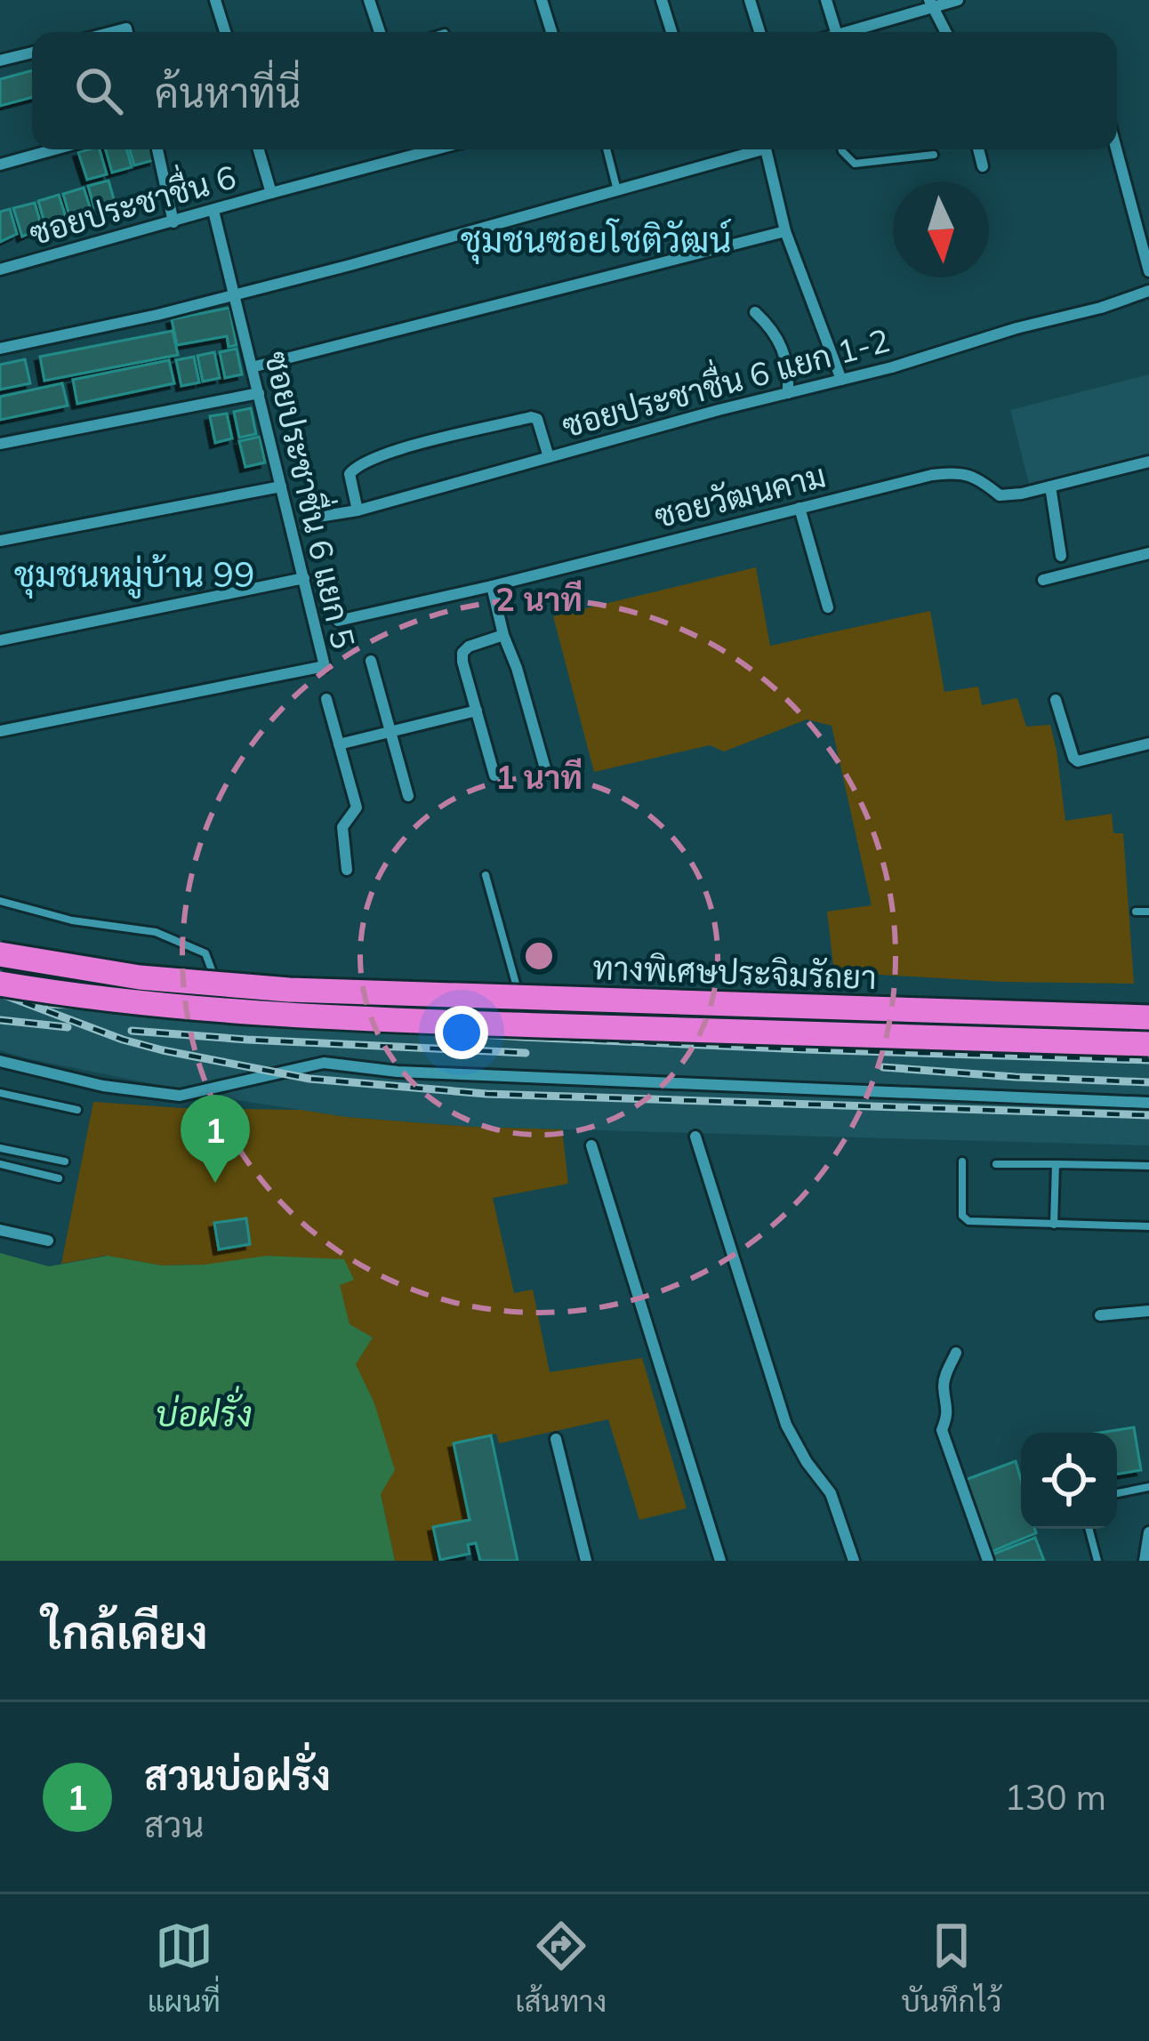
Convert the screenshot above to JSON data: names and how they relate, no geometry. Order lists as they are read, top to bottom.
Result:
{
  "streets": {
    "highway": ["ทางพิเศษประจิมรัถยา"],
    "street": [
      "ซอยประชาชื่น 6",
      "ซอยประชาชื่น 6 แยก 1-2",
      "ซอยวัฒนคาม",
      "ซอยประชาชื่น 6 แยก 5"
    ]
  },
  "crossings": [
    ["ซอยประชาชื่น 6", "ซอยประชาชื่น 6 แยก 5"]
  ],
  "districts": ["ชุมชนซอยโชติวัฒน์", "ชุมชนหมู่บ้าน 99"],
  "water": ["บ่อฝรั่ง"],
  "north": "bottom",
  "page": {
    "search": "ค้นหาที่นี่",
    "pins": "1",
    "heading": "ใกล้เคียง",
    "list": [
      {
        "mark": "1",
        "name": "สวนบ่อฝรั่ง",
        "note": "สวน",
        "value": "130 m"
      }
    ],
    "nav": ["แผนที่", "เส้นทาง", "บันทึกไว้"]
  },
  "rings": ["2 นาที", "1 นาที"]
}
